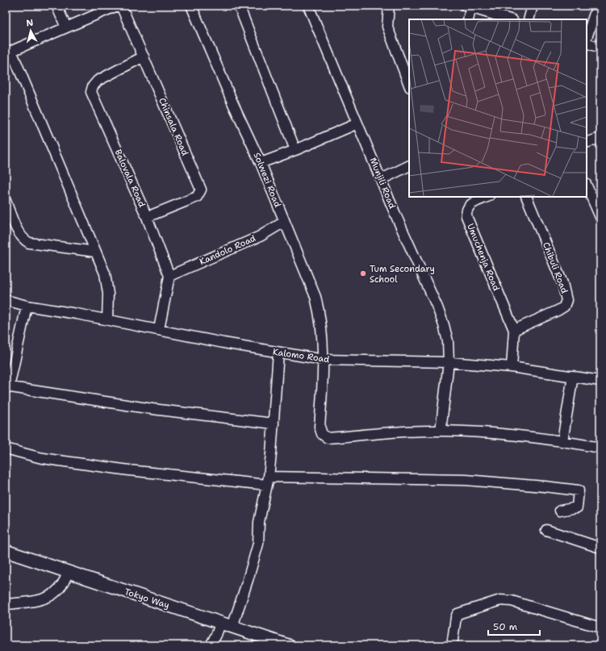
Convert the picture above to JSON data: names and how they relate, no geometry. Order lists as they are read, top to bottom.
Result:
{
  "streets": {
    "main road": ["Tokyo Way"],
    "street": [
      "Chinsala Road",
      "Balovala Road",
      "Solwezi Road",
      "Munjili Road",
      "Kandolo Road",
      "Umuchenja Road",
      "Chibuli Road",
      "Kalomo Road"
    ]
  },
  "crossings": [
    ["Chinsala Road", "Balovala Road"],
    ["Balovala Road", "Kandolo Road"],
    ["Solwezi Road", "Munjili Road"],
    ["Solwezi Road", "Kandolo Road"],
    ["Solwezi Road", "Kalomo Road"],
    ["Munjili Road", "Kalomo Road"],
    ["Umuchenja Road", "Chibuli Road"]
  ],
  "places": ["Tum Secondary School"],
  "scale_bar": "50 m",
  "north": "top"
}
